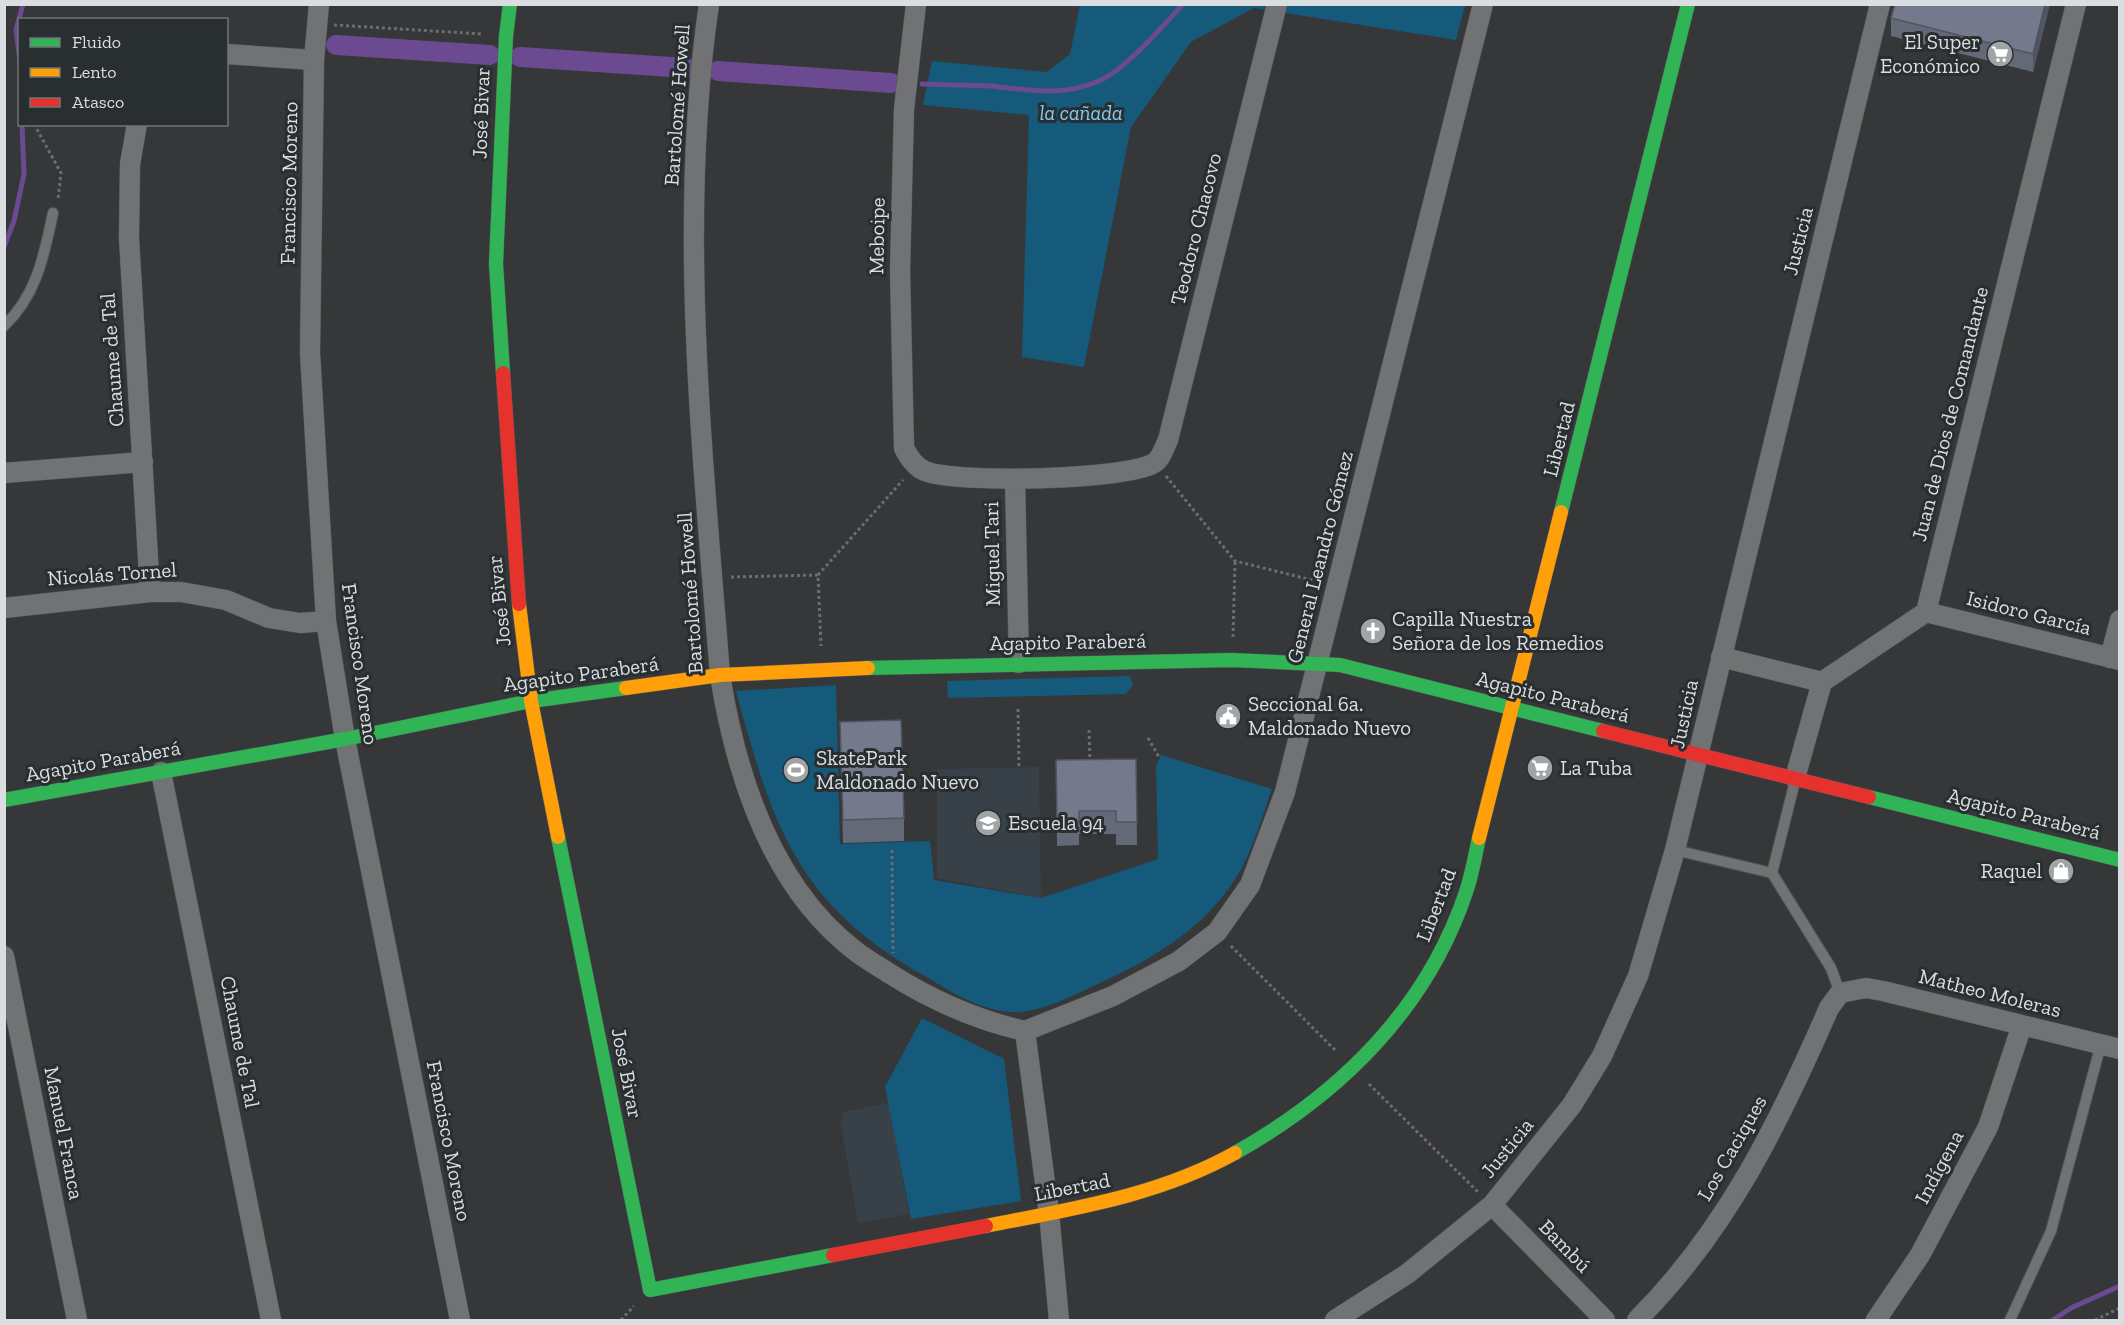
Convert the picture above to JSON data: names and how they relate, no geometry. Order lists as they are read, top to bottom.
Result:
{
  "streets": {
    "street": [
      "Bartolomé Howell",
      "José Bivar",
      "Francisco Moreno",
      "Teodoro Chacovo",
      "Meboipe",
      "Justicia",
      "Chaume de Tal",
      "Juan de Dios de Comandante",
      "Libertad",
      "Miguel Tari",
      "General Leandro Gómez",
      "Nicolás Tornel",
      "Isidoro García",
      "Agapito Paraberá",
      "Matheo Moleras",
      "Manuel Franca",
      "Los Caciques",
      "Indígena",
      "Bambú"
    ]
  },
  "crossings": [
    ["Bartolomé Howell", "General Leandro Gómez"],
    ["Bartolomé Howell", "Agapito Paraberá"],
    ["José Bivar", "Libertad"],
    ["José Bivar", "Agapito Paraberá"],
    ["Francisco Moreno", "Nicolás Tornel"],
    ["Francisco Moreno", "Agapito Paraberá"],
    ["Justicia", "Agapito Paraberá"],
    ["Justicia", "Bambú"],
    ["Chaume de Tal", "Nicolás Tornel"],
    ["Chaume de Tal", "Agapito Paraberá"],
    ["Juan de Dios de Comandante", "Isidoro García"],
    ["Libertad", "Agapito Paraberá"],
    ["Miguel Tari", "Agapito Paraberá"],
    ["General Leandro Gómez", "Agapito Paraberá"],
    ["Matheo Moleras", "Los Caciques"],
    ["Matheo Moleras", "Indígena"]
  ],
  "parks": ["la cañada"],
  "places": {
    "supermarket": ["El Super Económico", "La Tuba"],
    "church": ["Capilla Nuestra Señora de los Remedios"],
    "public building": ["Seccional 6a. Maldonado Nuevo"],
    "sports": ["SkatePark Maldonado Nuevo"],
    "school or university": ["Escuela 94"],
    "shop": ["Raquel"]
  },
  "legend": ["Fluido", "Lento", "Atasco"]
}
